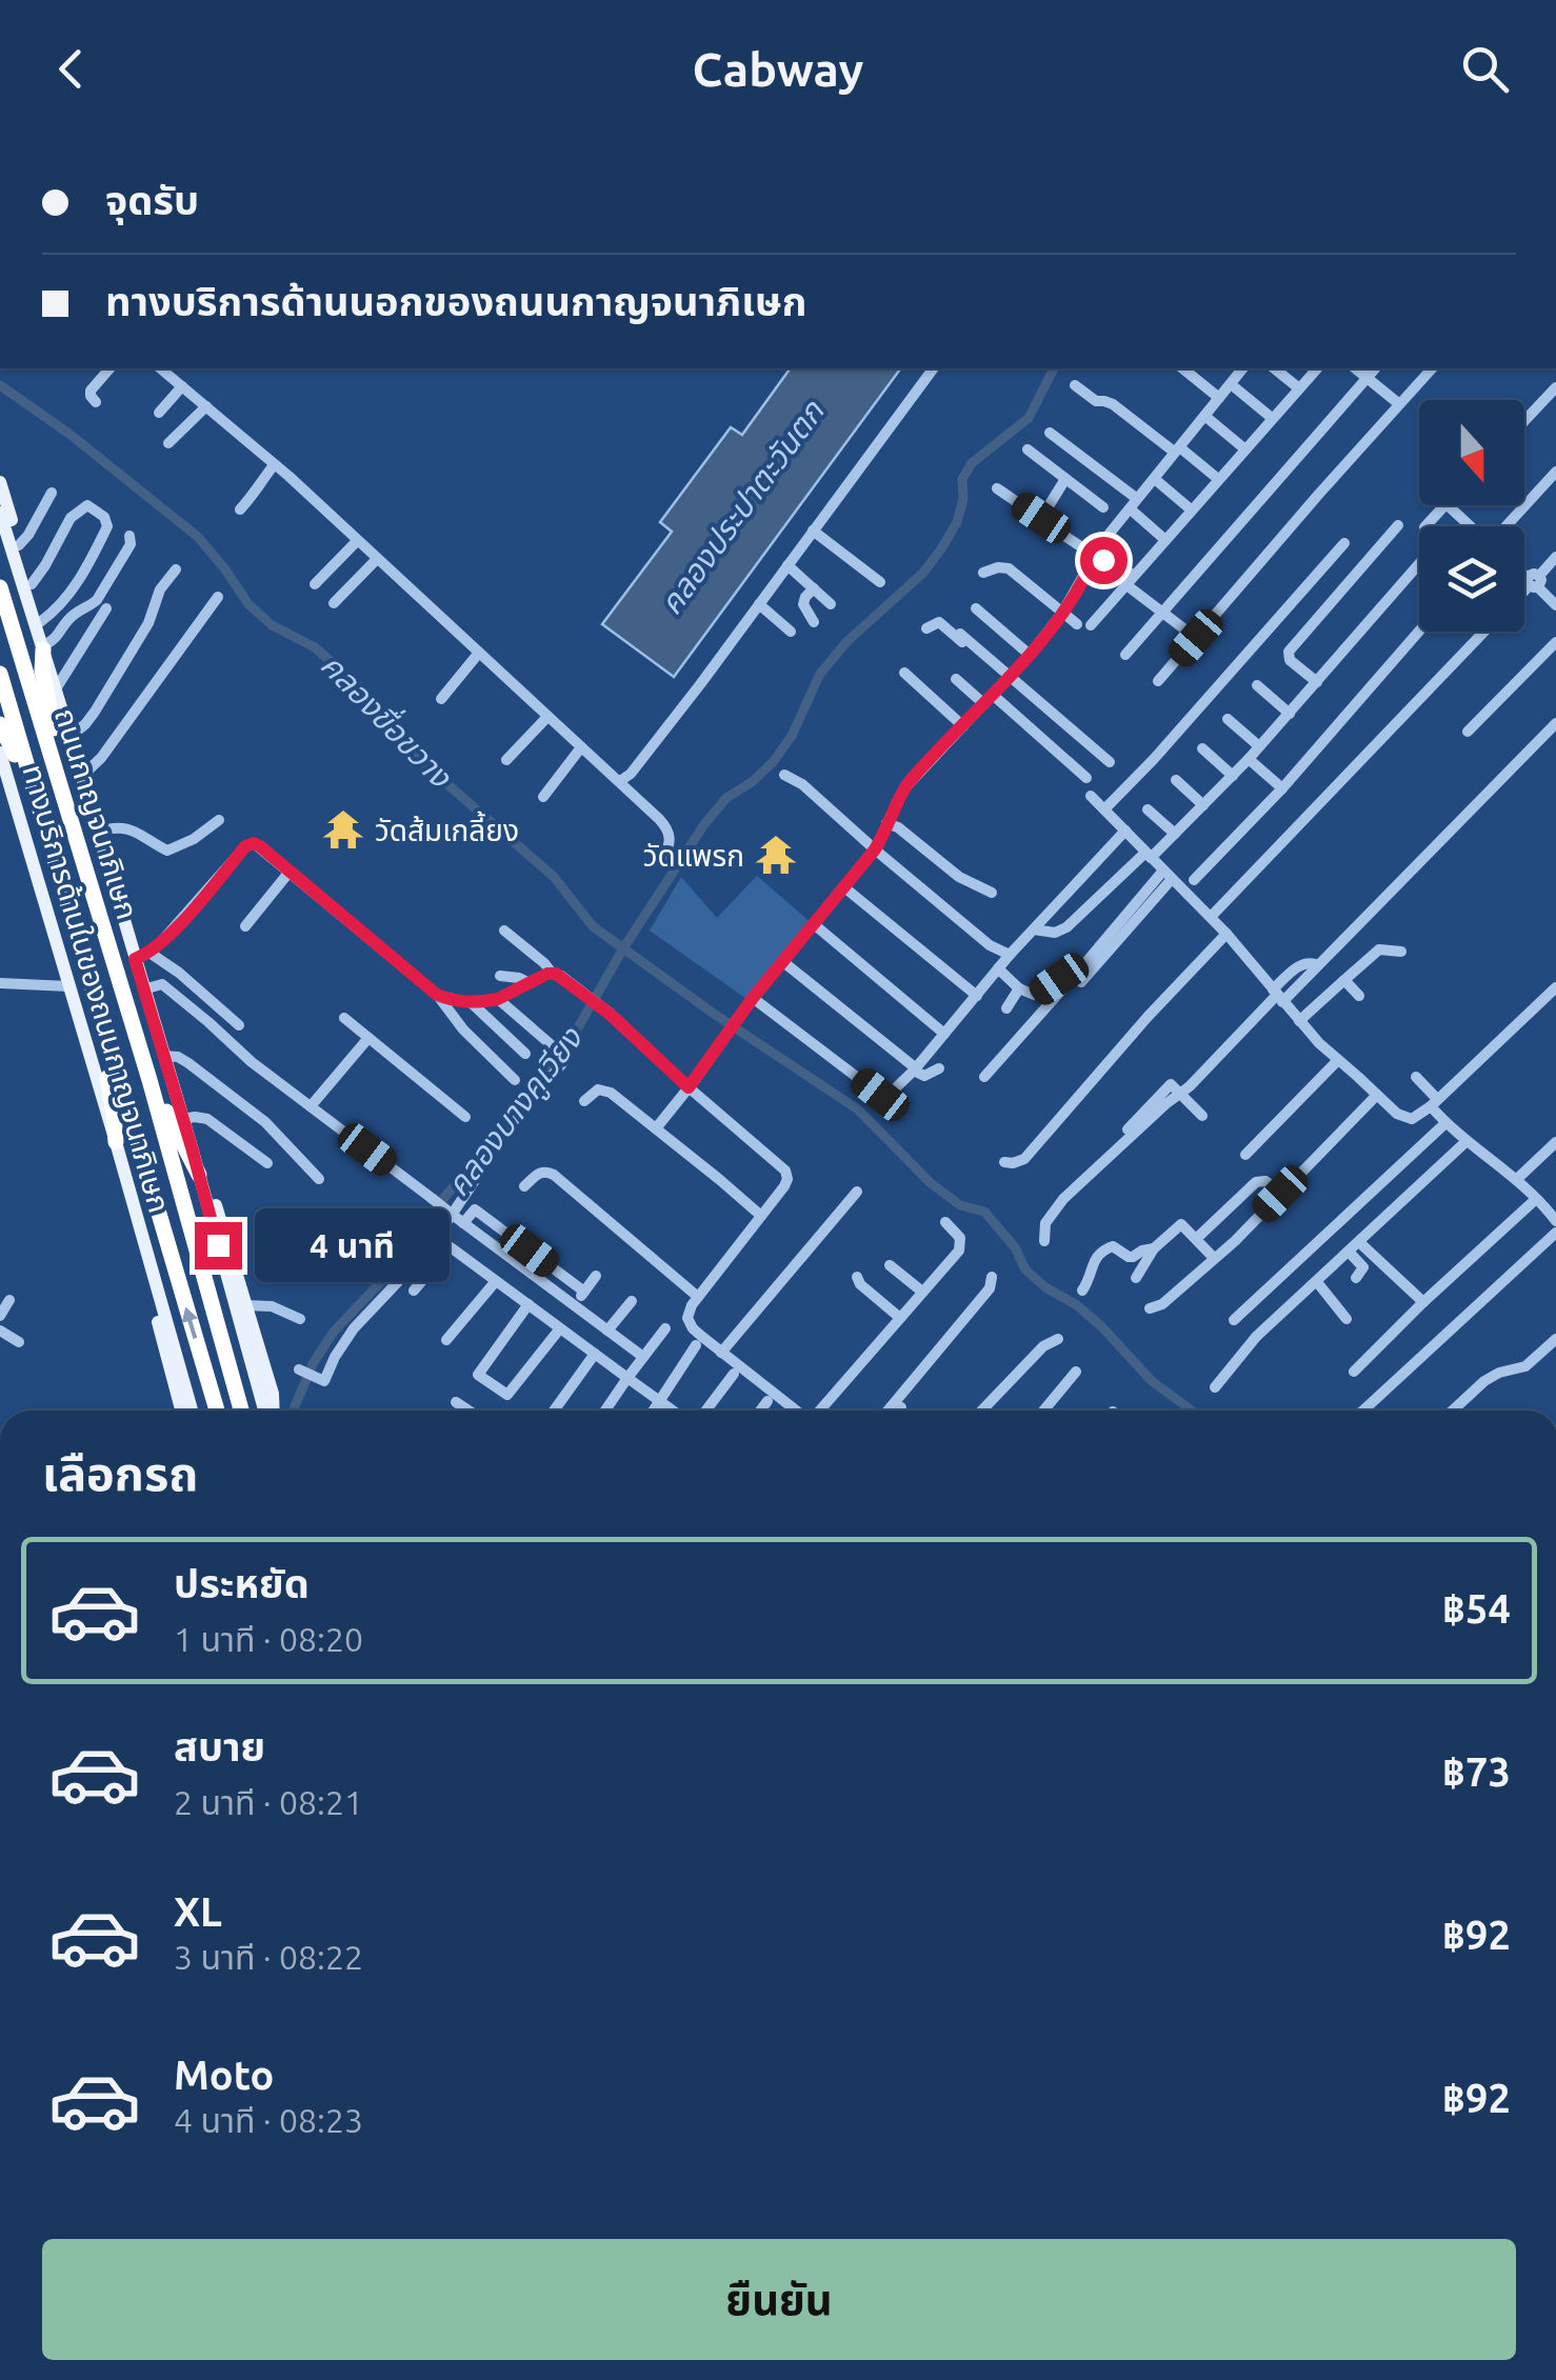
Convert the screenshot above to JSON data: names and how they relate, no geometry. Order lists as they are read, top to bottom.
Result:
{
  "streets": {
    "highway": ["ถนนกาญจนาภิเษก"],
    "main road": ["ทางบริการด้านในของถนนกาญจนาภิเษก"]
  },
  "water": ["คลองประปาตะวันตก", "คลองขื่อขวาง", "คลองบางคูเวียง"],
  "places": {
    "temple": ["วัดส้มเกลี้ยง", "วัดแพรก"]
  },
  "north": "bottom",
  "page": {
    "header": "Cabway",
    "banner": ["จุดรับ", "ทางบริการด้านนอกของถนนกาญจนาภิเษก"],
    "bubble": "4 นาที",
    "heading": "เลือกรถ",
    "list": [
      {
        "name": "ประหยัด",
        "note": "1 นาที · 08:20",
        "value": "฿54"
      },
      {
        "name": "สบาย",
        "note": "2 นาที · 08:21",
        "value": "฿73"
      },
      {
        "name": "XL",
        "note": "3 นาที · 08:22",
        "value": "฿92"
      },
      {
        "name": "Moto",
        "note": "4 นาที · 08:23",
        "value": "฿92"
      }
    ],
    "buttons": "ยืนยัน"
  }
}
